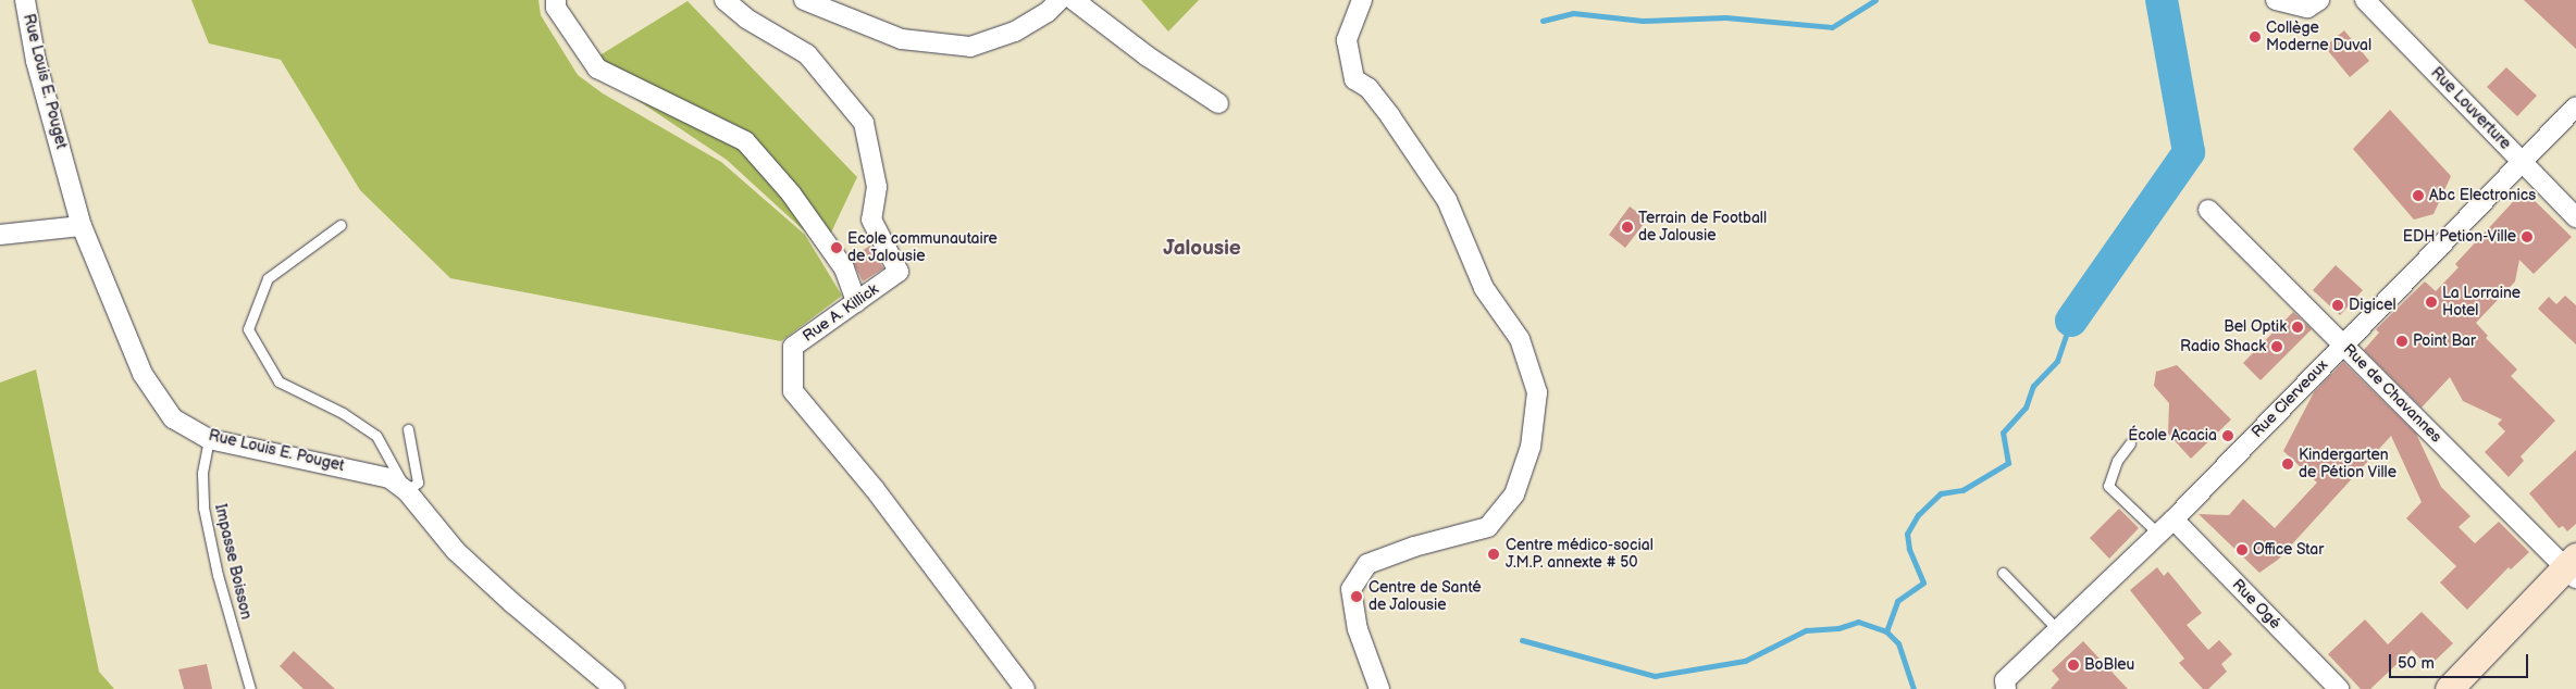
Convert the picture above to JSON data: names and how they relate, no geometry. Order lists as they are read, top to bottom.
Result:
{
  "streets": {
    "street": [
      "Rue Louis E. Pouget",
      "Rue Louverture",
      "Rue A. Killick",
      "Rue de Chavannes",
      "Rue Clerveaux",
      "Rue Ogé"
    ],
    "lane": ["Impasse Boisson"]
  },
  "crossings": [
    ["Rue Louis E. Pouget", "Impasse Boisson"],
    ["Rue Louverture", "Rue Clerveaux"],
    ["Rue de Chavannes", "Rue Clerveaux"],
    ["Rue Clerveaux", "Rue Ogé"]
  ],
  "districts": ["Jalousie"],
  "places": [
    "Collège Moderne Duval",
    "Abc Electronics",
    "Terrain de Football de Jalousie",
    "EDH Petion-Ville",
    "Ecole communautaire de Jalousie",
    "La Lorraine Hotel",
    "Digicel",
    "Bel Optik",
    "Point Bar",
    "Radio Shack",
    "École Acacia",
    "Kindergarten de Pétion Ville",
    "Office Star",
    "Centre médico-social J.M.P. annexte # 50",
    "Centre de Santé de Jalousie",
    "BoBleu"
  ],
  "scale_bar": "50 m"
}
